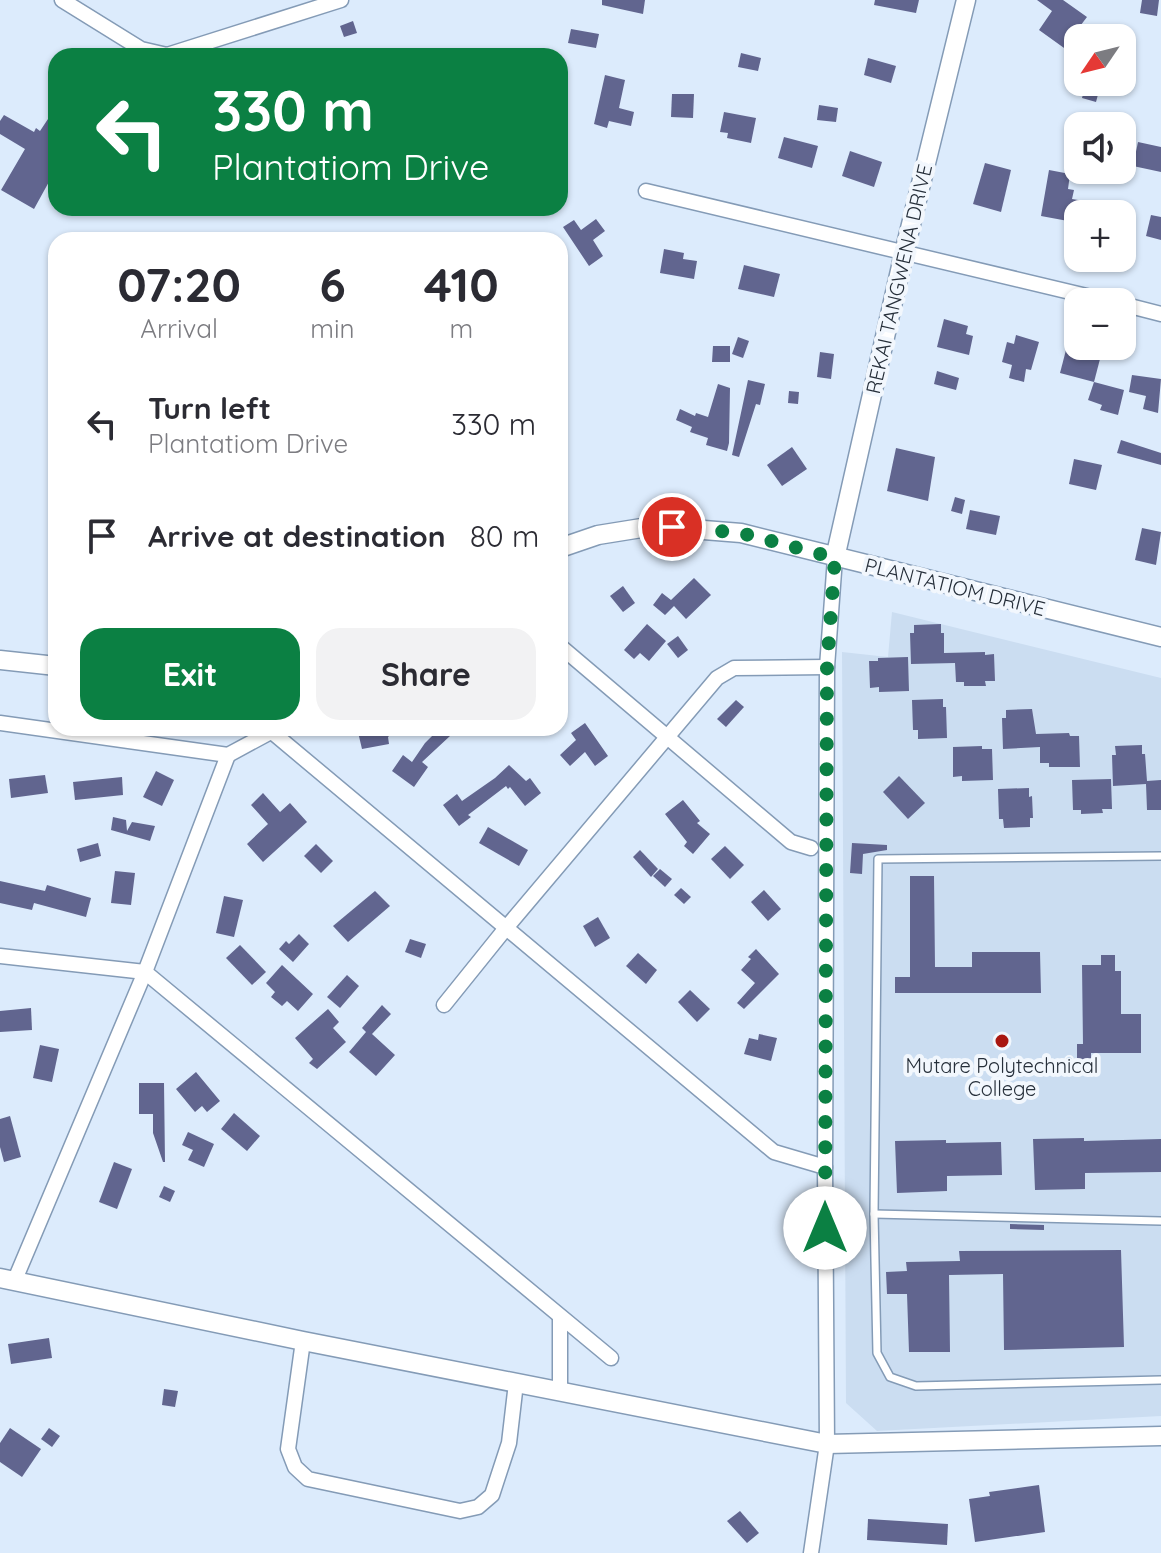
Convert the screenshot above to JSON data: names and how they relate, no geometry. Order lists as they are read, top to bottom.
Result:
{
  "streets": {
    "street": ["REKAI TANGWENA DRIVE", "PLANTATIOM DRIVE"]
  },
  "crossings": [
    ["REKAI TANGWENA DRIVE", "PLANTATIOM DRIVE"]
  ],
  "places": ["Mutare Polytechnical College"],
  "north": "bottom left",
  "page": {
    "map_buttons": ["+", "−"],
    "turn": ["330 m", "Plantatiom Drive"],
    "eta": [
      "07:20",
      "Arrival",
      "6",
      "min",
      "410",
      "m"
    ],
    "list": [
      {
        "name": "Turn left",
        "note": "Plantatiom Drive",
        "value": "330 m"
      },
      {
        "name": "Arrive at destination",
        "value": "80 m"
      }
    ],
    "buttons": ["Exit", "Share"]
  }
}
